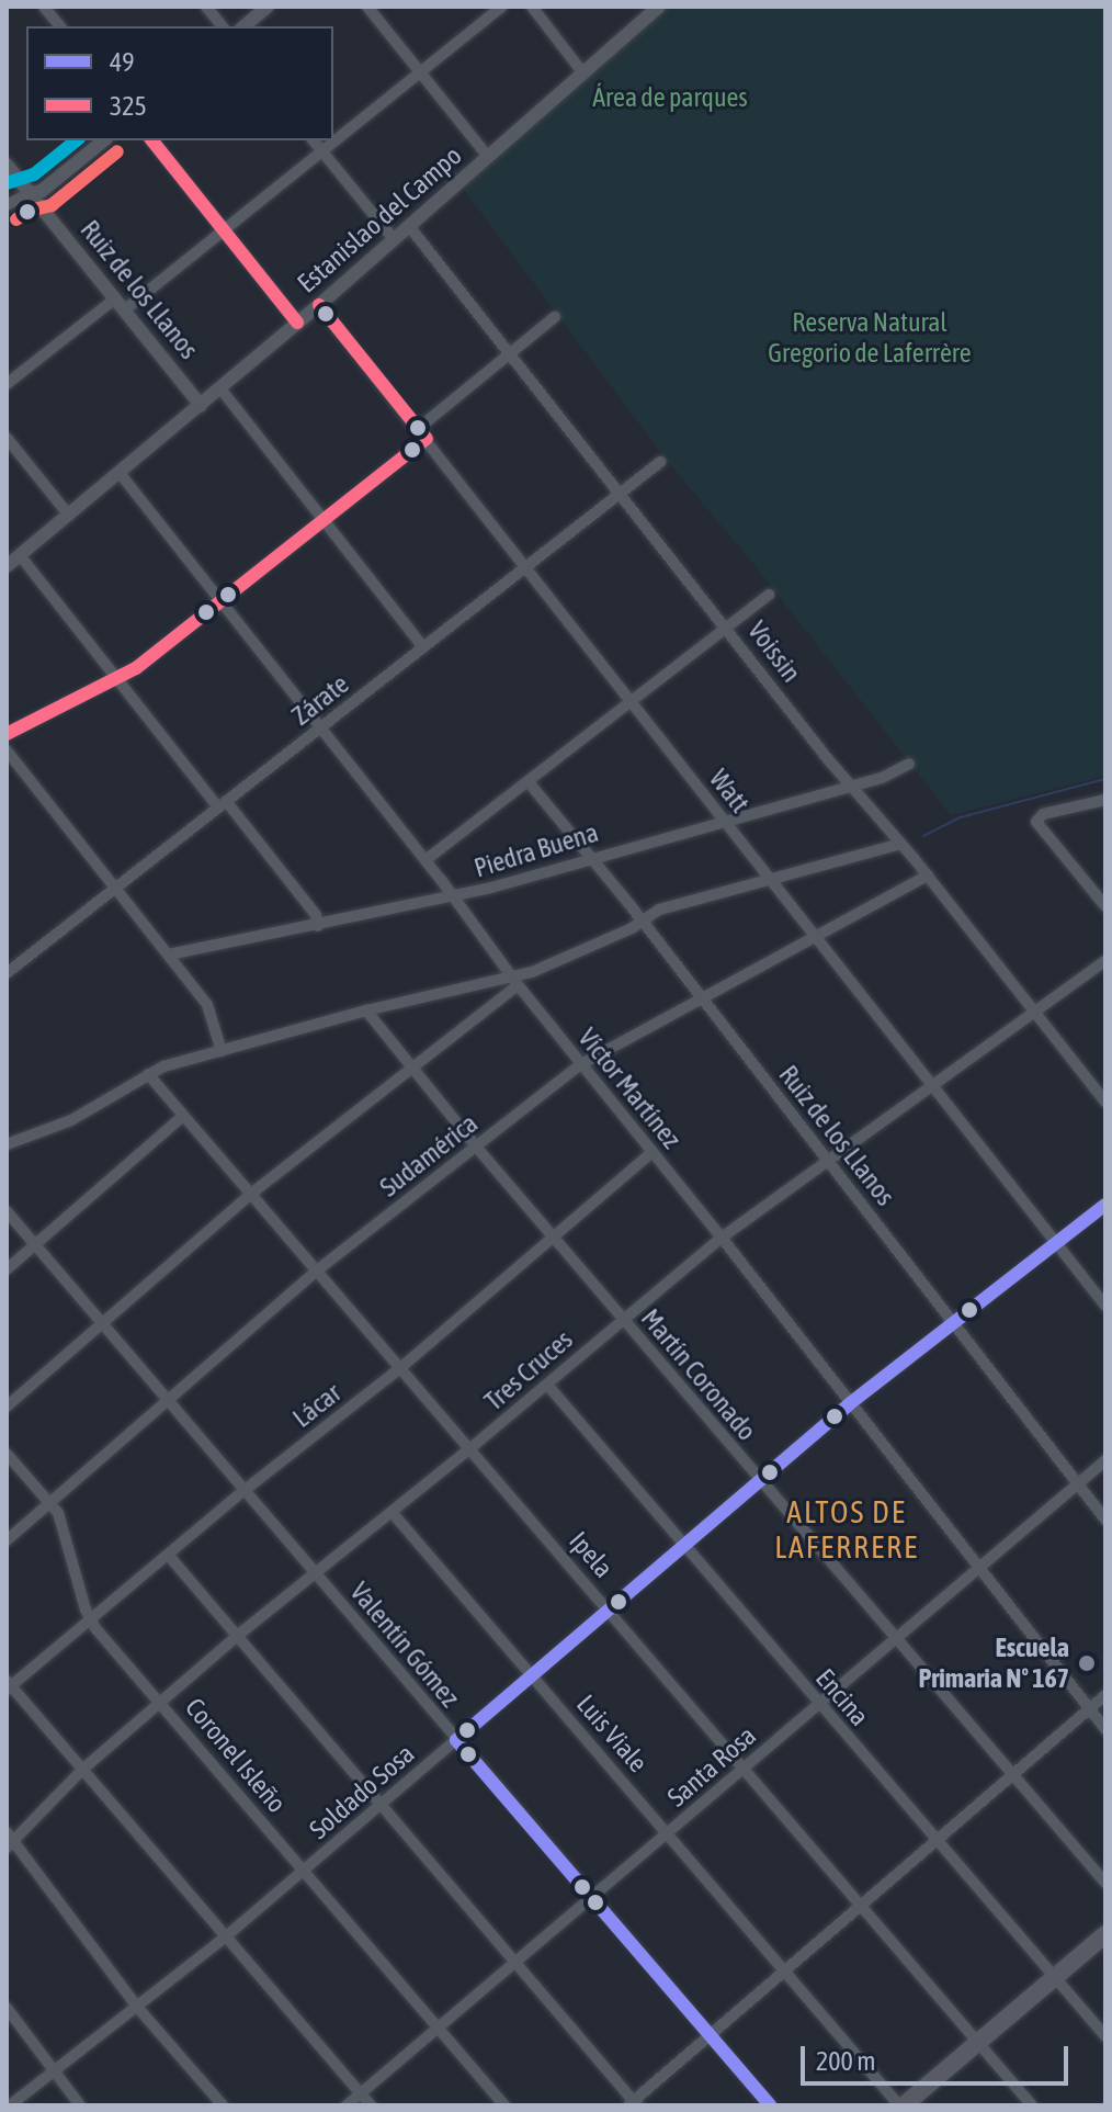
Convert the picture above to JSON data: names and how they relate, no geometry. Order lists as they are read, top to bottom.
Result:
{
  "streets": {
    "street": [
      "Estanislao del Campo",
      "Ruiz de los Llanos",
      "Voissin",
      "Zárate",
      "Watt",
      "Piedra Buena",
      "Víctor Martínez",
      "Sudamérica",
      "Tres Cruces",
      "Martín Coronado",
      "Lácar",
      "Ipela",
      "Valentín Gómez",
      "Encina",
      "Luis Viale",
      "Coronel Isleño",
      "Santa Rosa",
      "Soldado Sosa"
    ]
  },
  "crossings": [
    ["Estanislao del Campo", "Ruiz de los Llanos"],
    ["Estanislao del Campo", "Voissin"],
    ["Estanislao del Campo", "Watt"],
    ["Estanislao del Campo", "Víctor Martínez"],
    ["Ruiz de los Llanos", "Piedra Buena"],
    ["Ruiz de los Llanos", "Sudamérica"],
    ["Ruiz de los Llanos", "Tres Cruces"],
    ["Ruiz de los Llanos", "Santa Rosa"],
    ["Ruiz de los Llanos", "Soldado Sosa"],
    ["Voissin", "Zárate"],
    ["Voissin", "Piedra Buena"],
    ["Voissin", "Sudamérica"],
    ["Voissin", "Tres Cruces"],
    ["Zárate", "Watt"],
    ["Zárate", "Víctor Martínez"],
    ["Watt", "Piedra Buena"],
    ["Watt", "Sudamérica"],
    ["Watt", "Tres Cruces"],
    ["Watt", "Soldado Sosa"],
    ["Piedra Buena", "Víctor Martínez"],
    ["Víctor Martínez", "Sudamérica"],
    ["Víctor Martínez", "Tres Cruces"],
    ["Víctor Martínez", "Lácar"],
    ["Víctor Martínez", "Santa Rosa"],
    ["Víctor Martínez", "Soldado Sosa"],
    ["Sudamérica", "Martín Coronado"],
    ["Sudamérica", "Ipela"],
    ["Sudamérica", "Valentín Gómez"],
    ["Sudamérica", "Coronel Isleño"],
    ["Tres Cruces", "Martín Coronado"],
    ["Tres Cruces", "Ipela"],
    ["Tres Cruces", "Valentín Gómez"],
    ["Tres Cruces", "Encina"],
    ["Tres Cruces", "Luis Viale"],
    ["Tres Cruces", "Coronel Isleño"],
    ["Martín Coronado", "Lácar"],
    ["Martín Coronado", "Santa Rosa"],
    ["Martín Coronado", "Soldado Sosa"],
    ["Lácar", "Ipela"],
    ["Lácar", "Valentín Gómez"],
    ["Lácar", "Coronel Isleño"],
    ["Ipela", "Santa Rosa"],
    ["Ipela", "Soldado Sosa"],
    ["Valentín Gómez", "Santa Rosa"],
    ["Valentín Gómez", "Soldado Sosa"],
    ["Encina", "Santa Rosa"],
    ["Encina", "Soldado Sosa"],
    ["Luis Viale", "Santa Rosa"],
    ["Luis Viale", "Soldado Sosa"],
    ["Coronel Isleño", "Santa Rosa"],
    ["Coronel Isleño", "Soldado Sosa"]
  ],
  "districts": ["ALTOS DE LAFERRERE"],
  "parks": ["Área de parques", "Reserva Natural Gregorio de Laferrère"],
  "places": ["Escuela Primaria Nº 167"],
  "lines": ["transit line 325", "transit line 49"],
  "legend": ["49", "325"],
  "scale_bar": "200 m"
}
